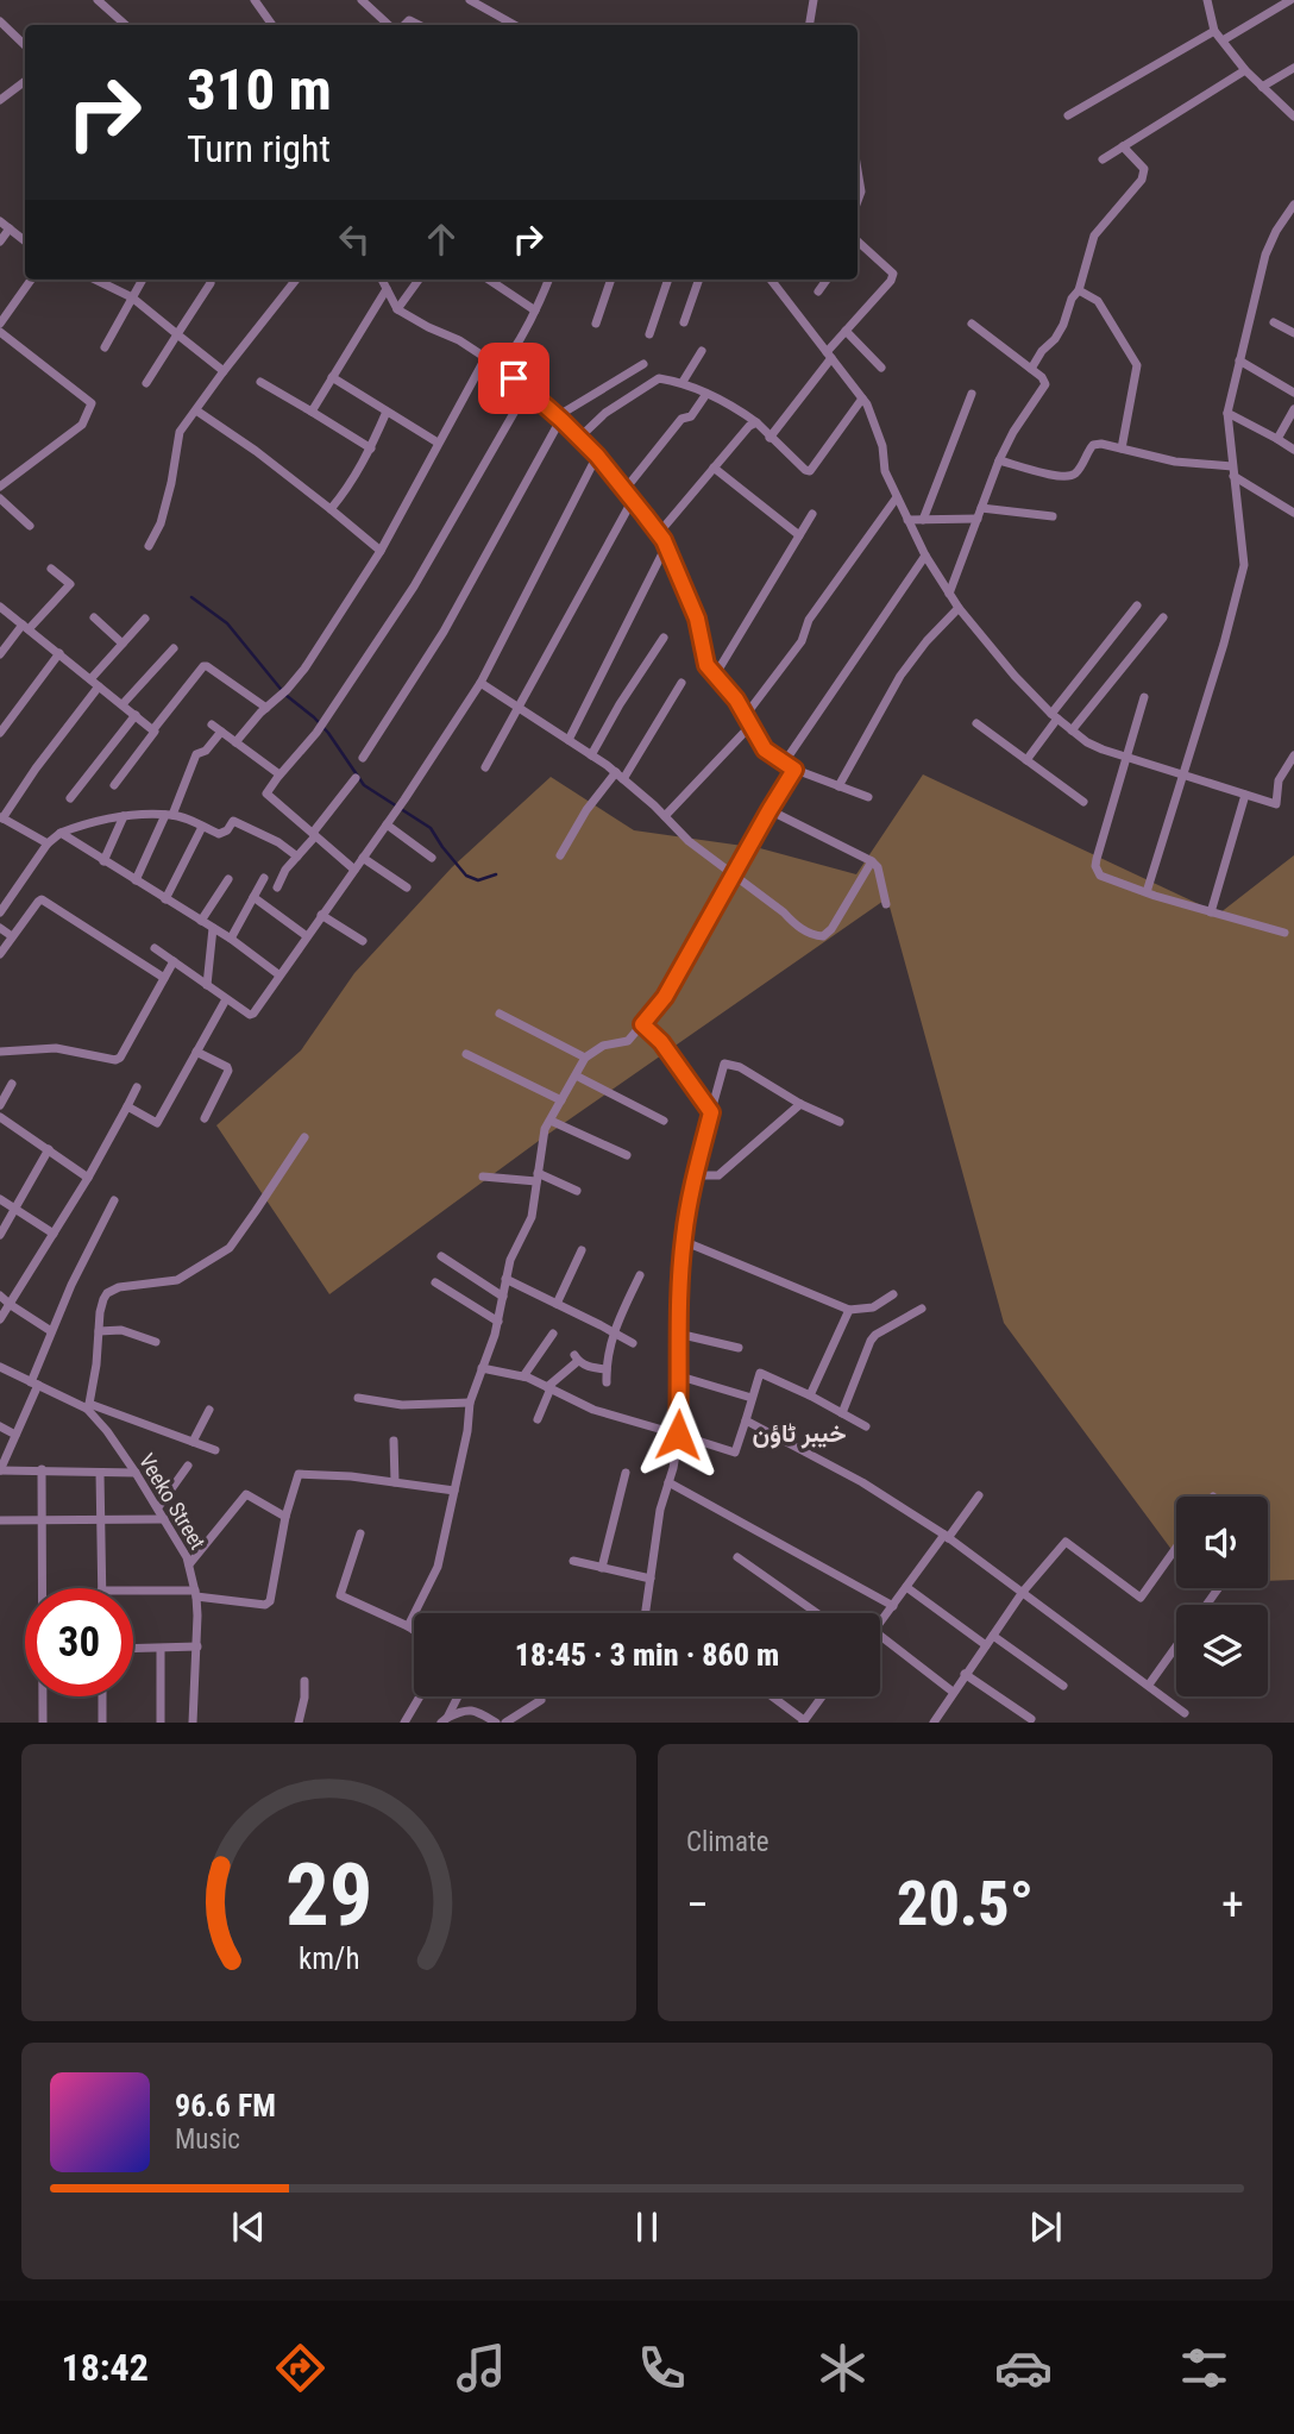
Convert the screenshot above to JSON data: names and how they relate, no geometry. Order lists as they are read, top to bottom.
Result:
{
  "streets": {
    "street": ["Veeko Street"]
  },
  "districts": ["خیبر ٹاؤن"],
  "page": {
    "turn": ["310 m", "Turn right"],
    "limit": "30",
    "trip": "18:45 · 3 min · 860 m",
    "tile": "Climate",
    "heat": ["−", "20.5°", "+"],
    "song": ["96.6 FM", "Music"],
    "tabs": "18:42",
    "gauge": ["29", "km/h"]
  }
}
